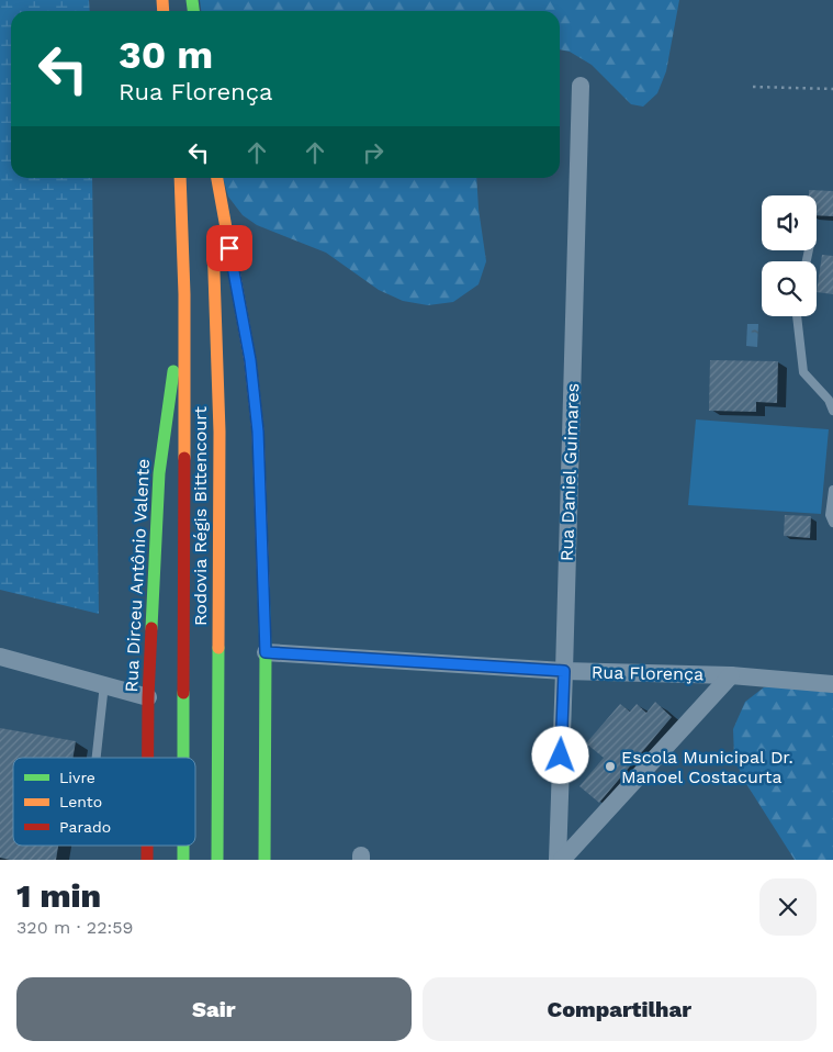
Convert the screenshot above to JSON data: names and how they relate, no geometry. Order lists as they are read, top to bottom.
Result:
{
  "streets": {
    "main road": ["Rodovia Régis Bittencourt", "Rua Dirceu Antônio Valente"],
    "street": ["Rua Daniel Guimares", "Rua Florença"]
  },
  "crossings": [
    ["Rua Daniel Guimares", "Rua Florença"],
    ["Rodovia Régis Bittencourt", "Rua Dirceu Antônio Valente"]
  ],
  "places": ["Escola Municipal Dr. Manoel Costacurta"],
  "legend": ["Livre", "Lento", "Parado"],
  "page": {
    "turn": ["30 m", "Rua Florença"],
    "heading": ["1 min", "320 m · 22:59"],
    "buttons": ["Sair", "Compartilhar"]
  }
}
